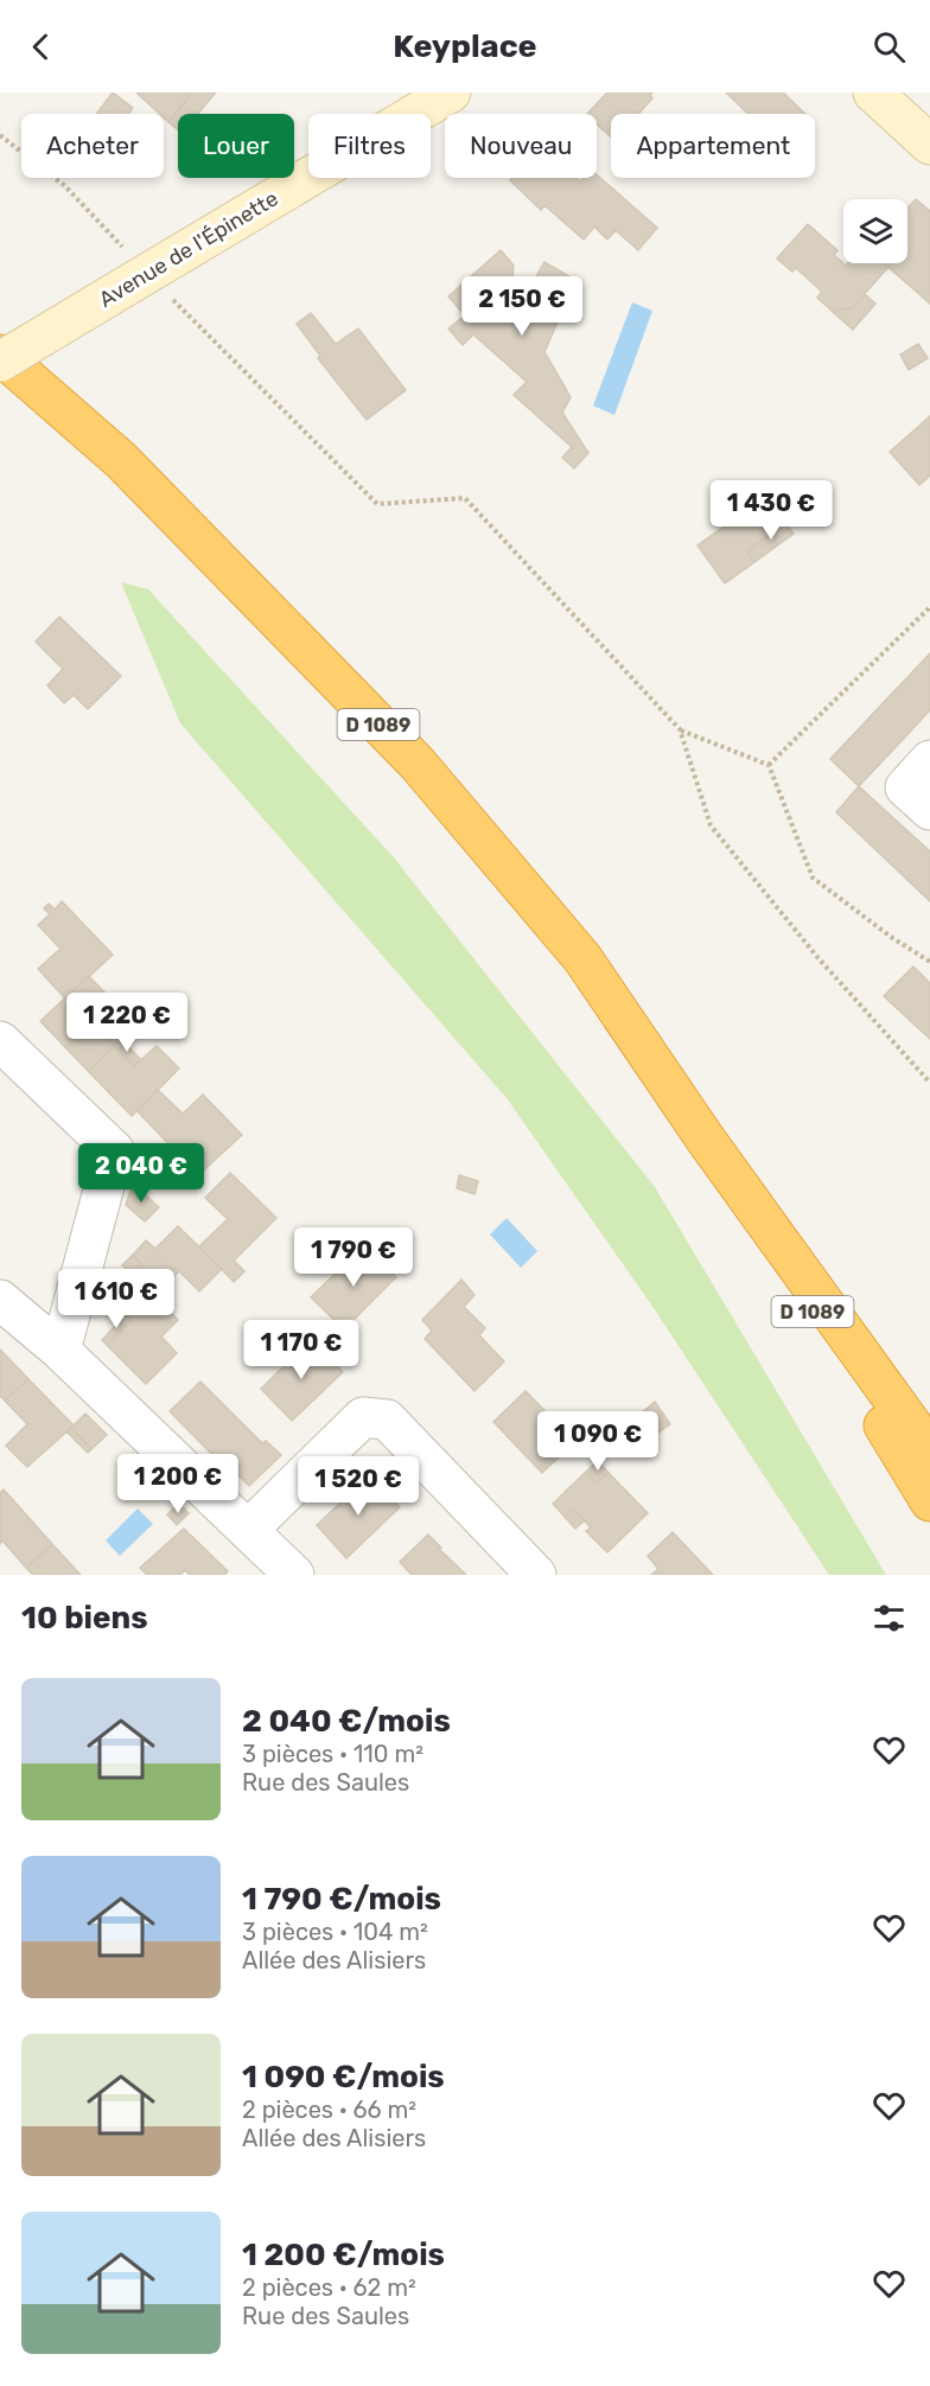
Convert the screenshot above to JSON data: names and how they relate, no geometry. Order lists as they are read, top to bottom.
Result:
{
  "streets": {
    "highway": ["D 1089"],
    "street": ["Avenue de l'Épinette"]
  },
  "page": {
    "header": "Keyplace",
    "chip": [
      "Acheter",
      "Louer",
      "Filtres",
      "Nouveau",
      "Appartement"
    ],
    "price": [
      "2 150 €",
      "1 430 €",
      "1 220 €",
      "2 040 €",
      "1 790 €",
      "1 610 €",
      "1 170 €",
      "1 090 €",
      "1 200 €",
      "1 520 €"
    ],
    "heading": "10 biens",
    "list": [
      {
        "name": "2 040 €/mois",
        "note": "3 pièces · 110 m² · Rue des Saules"
      },
      {
        "name": "1 790 €/mois",
        "note": "3 pièces · 104 m² · Allée des Alisiers"
      },
      {
        "name": "1 090 €/mois",
        "note": "2 pièces · 66 m² · Allée des Alisiers"
      },
      {
        "name": "1 200 €/mois",
        "note": "2 pièces · 62 m² · Rue des Saules"
      }
    ]
  }
}
